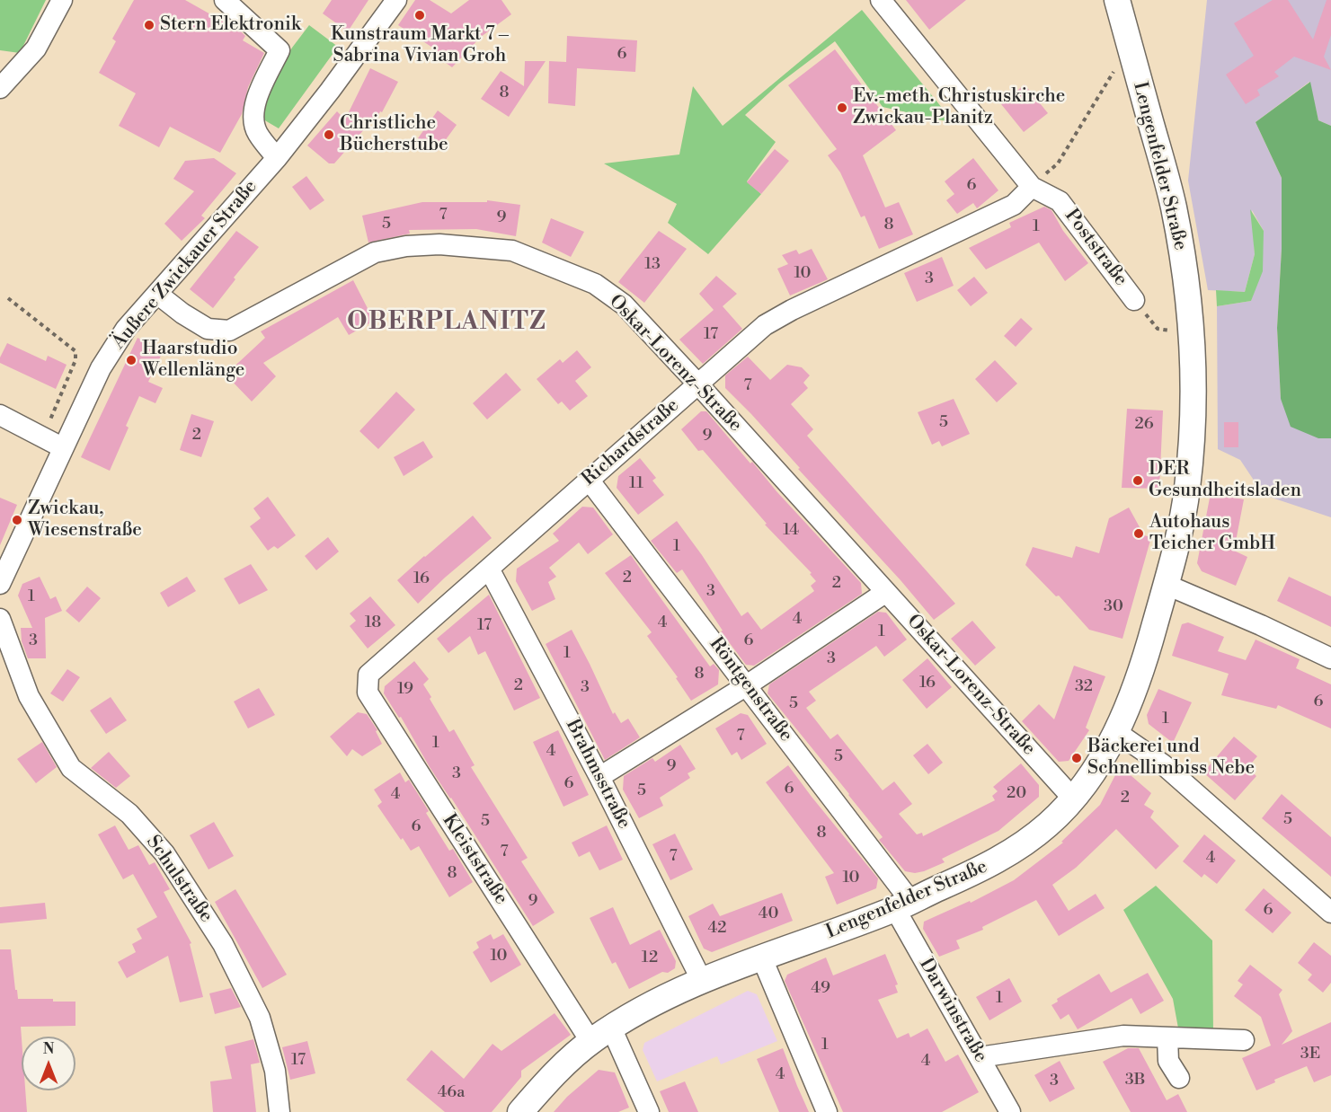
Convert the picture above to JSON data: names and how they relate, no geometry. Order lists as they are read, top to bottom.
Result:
{
  "streets": {
    "main road": ["Lengenfelder Straße"],
    "street": [
      "Poststraße",
      "Äußere Zwickauer Straße",
      "Oskar-Lorenz-Straße",
      "Richardstraße",
      "Röntgenstraße",
      "Brahmsstraße",
      "Kleiststraße",
      "Schulstraße",
      "Darwinstraße"
    ]
  },
  "crossings": [
    ["Lengenfelder Straße", "Poststraße"],
    ["Lengenfelder Straße", "Oskar-Lorenz-Straße"],
    ["Lengenfelder Straße", "Röntgenstraße"],
    ["Lengenfelder Straße", "Brahmsstraße"],
    ["Lengenfelder Straße", "Kleiststraße"],
    ["Lengenfelder Straße", "Darwinstraße"],
    ["Poststraße", "Richardstraße"],
    ["Äußere Zwickauer Straße", "Oskar-Lorenz-Straße"],
    ["Oskar-Lorenz-Straße", "Richardstraße"],
    ["Richardstraße", "Röntgenstraße"],
    ["Richardstraße", "Brahmsstraße"],
    ["Richardstraße", "Kleiststraße"],
    ["Röntgenstraße", "Darwinstraße"]
  ],
  "districts": ["OBERPLANITZ"],
  "places": [
    "Kunstraum Markt 7 – Sabrina Vivian Groh",
    "Stern Elektronik",
    "Ev.-meth. Christuskirche Zwickau-Planitz",
    "Christliche Bücherstube",
    "Haarstudio Wellenlänge",
    "DER Gesundheitsladen",
    "Zwickau, Wiesenstraße",
    "Autohaus Teicher GmbH",
    "Bäckerei und Schnellimbiss Nebe"
  ],
  "house_numbers": [
    "6",
    "8",
    "6",
    "7",
    "9",
    "5",
    "8",
    "1",
    "13",
    "10",
    "3",
    "17",
    "7",
    "5",
    "26",
    "2",
    "9",
    "11",
    "14",
    "1",
    "2",
    "16",
    "2",
    "3",
    "1",
    "30",
    "4",
    "18",
    "4",
    "17",
    "1",
    "3",
    "6",
    "1",
    "3",
    "8",
    "16",
    "2",
    "32",
    "3",
    "19",
    "6",
    "5",
    "1",
    "7",
    "1",
    "4",
    "5",
    "9",
    "3",
    "6",
    "6",
    "5",
    "20",
    "4",
    "2",
    "5",
    "5",
    "6",
    "8",
    "7",
    "7",
    "4",
    "8",
    "10",
    "9",
    "6",
    "40",
    "42",
    "10",
    "12",
    "49",
    "1",
    "1",
    "3E",
    "17",
    "4",
    "4",
    "3B",
    "3",
    "46a"
  ],
  "north": "top"
}
